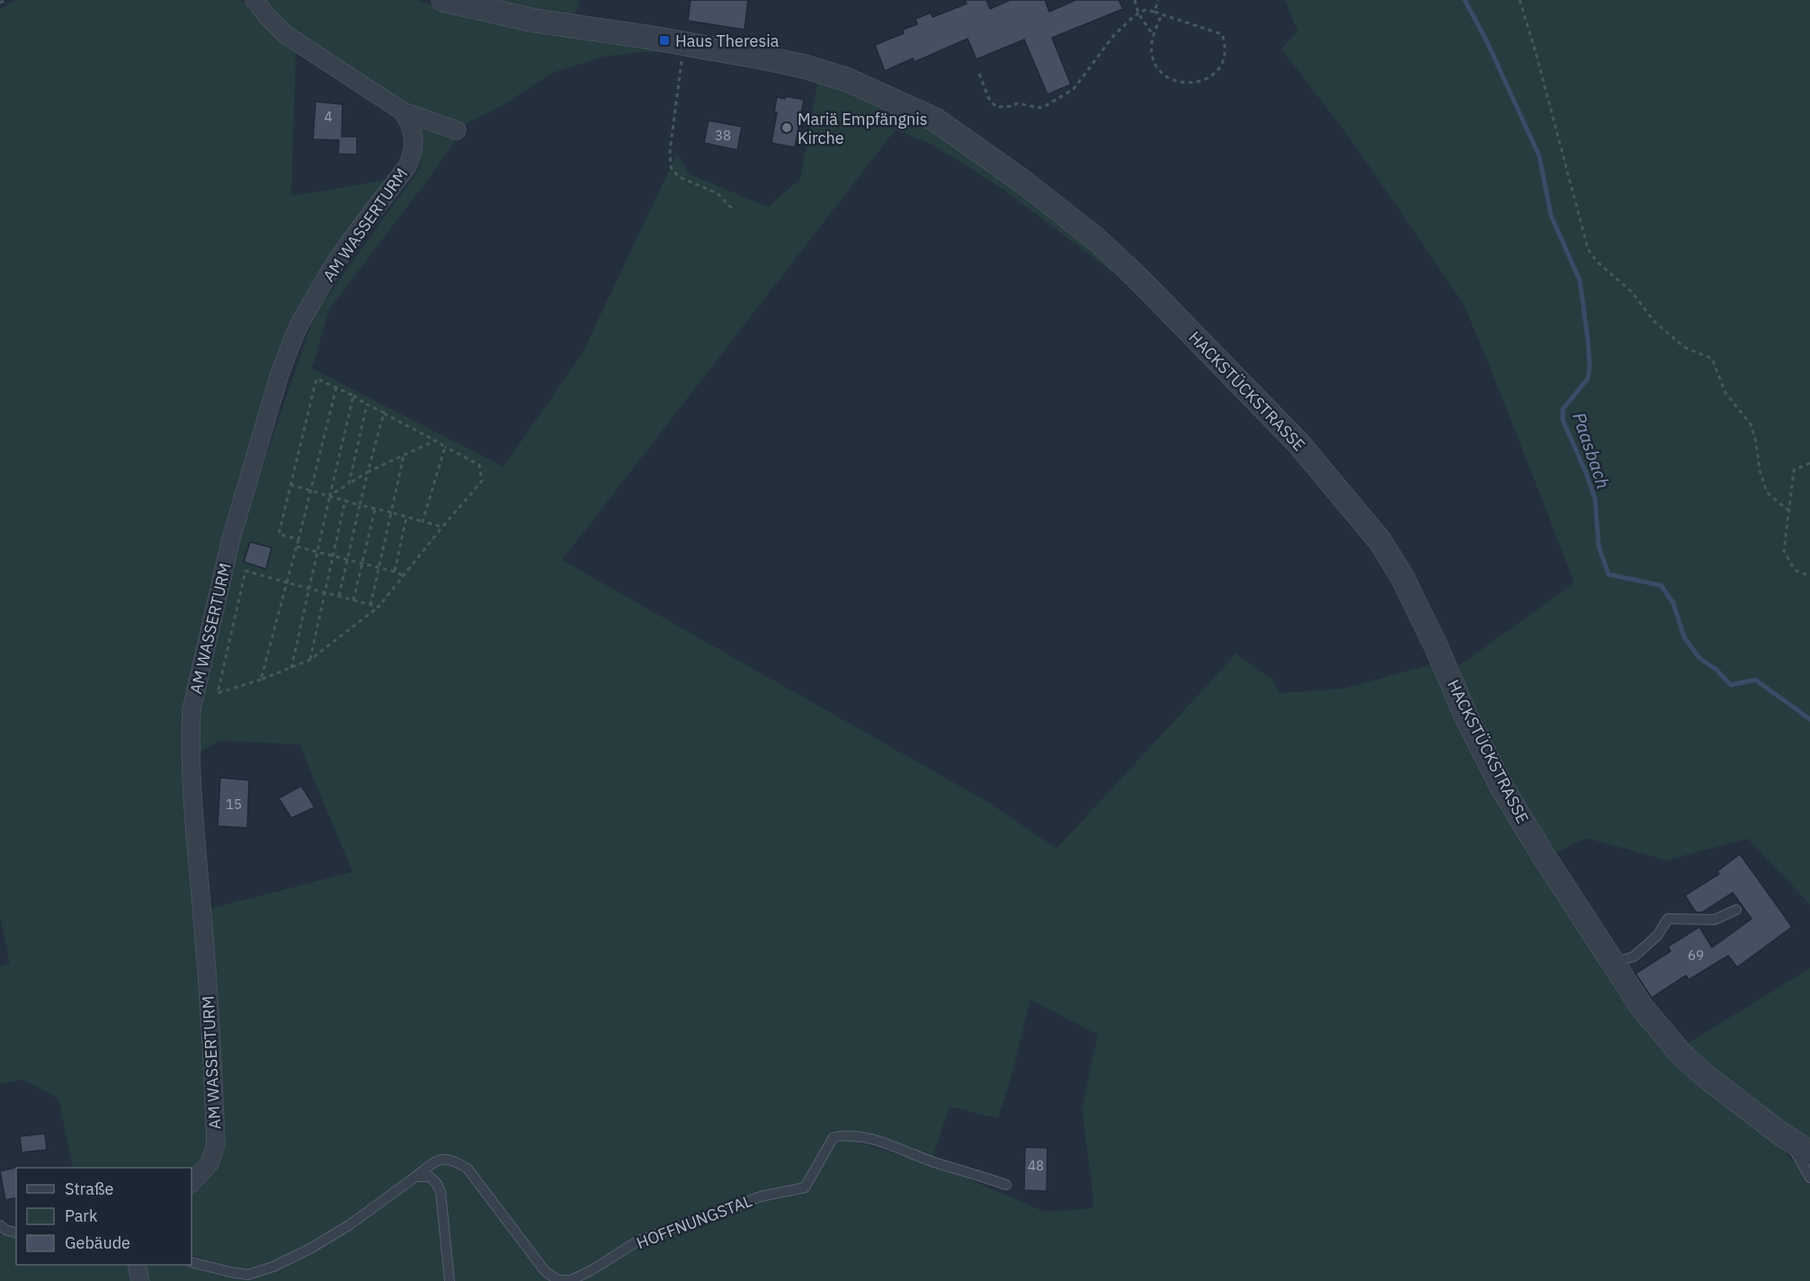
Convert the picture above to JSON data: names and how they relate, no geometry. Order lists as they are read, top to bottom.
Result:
{
  "streets": {
    "street": ["AM WASSERTURM", "HACKSTÜCKSTRASSE"],
    "lane": ["HOFFNUNGSTAL"]
  },
  "water": ["Paasbach"],
  "places": {
    "transit": ["Haus Theresia"],
    "other": ["Mariä Empfängnis Kirche"]
  },
  "house_numbers": [
    "4",
    "38",
    "15",
    "69",
    "48"
  ],
  "legend": ["Straße", "Park", "Gebäude"]
}
